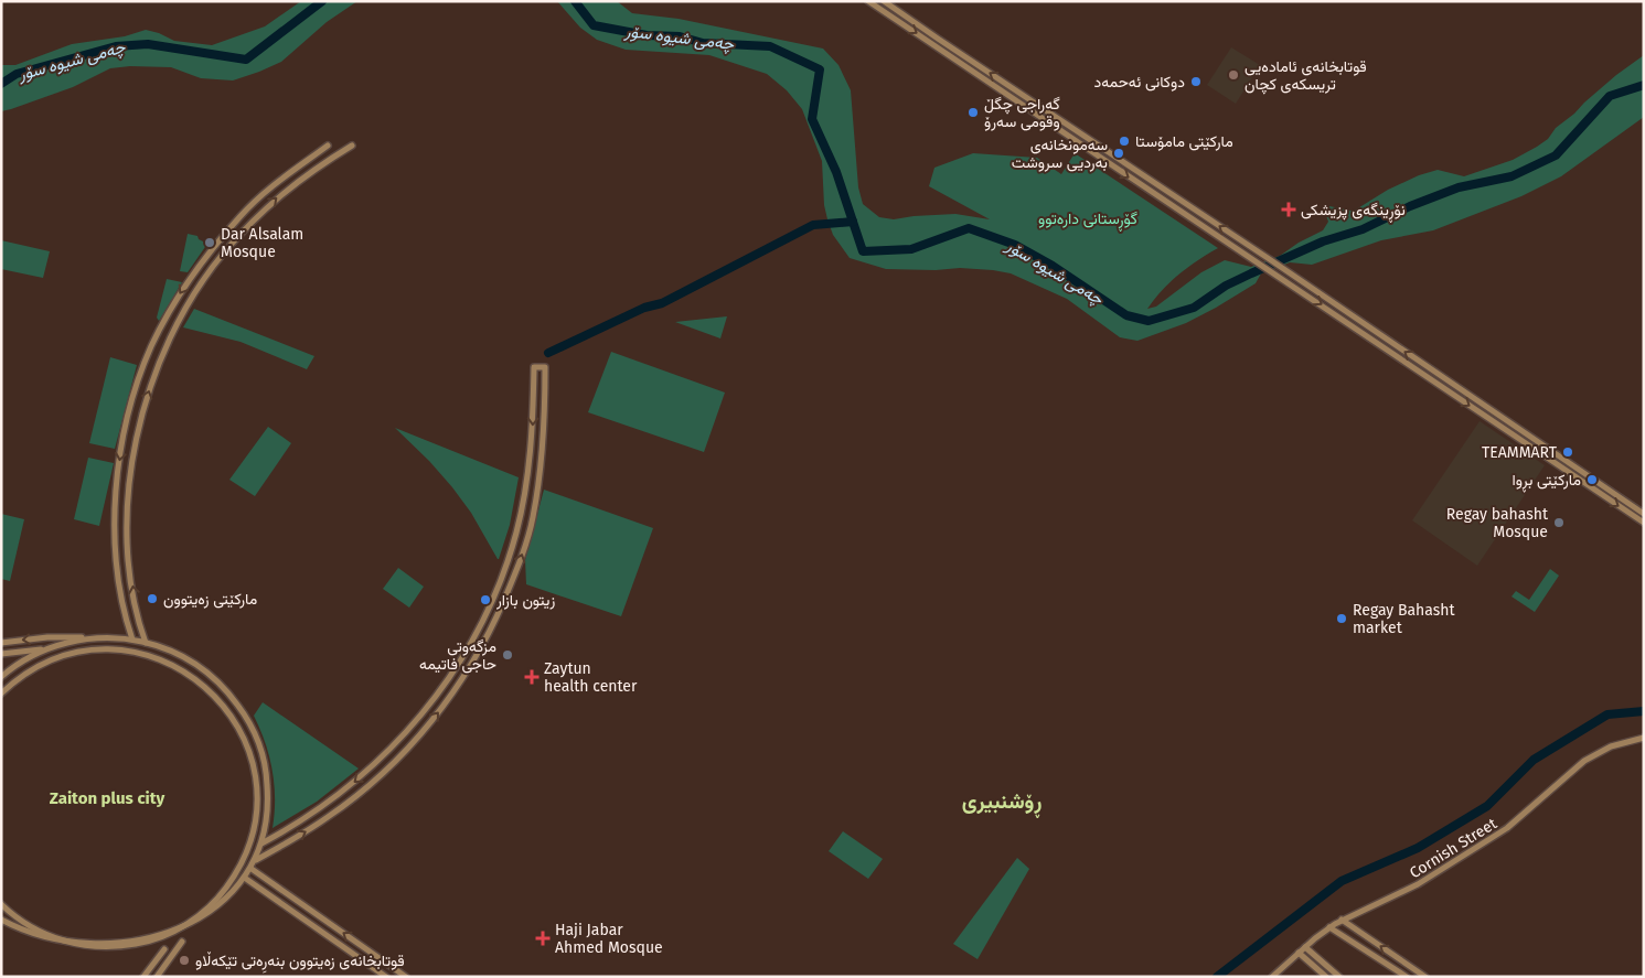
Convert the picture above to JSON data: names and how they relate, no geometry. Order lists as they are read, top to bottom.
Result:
{
  "streets": {
    "street": ["Cornish Street"]
  },
  "districts": ["Zaiton plus city", "ڕۆشنبیری"],
  "water": ["چەمی شیوە سۆر"],
  "parks": ["گۆڕستانی دارەتوو"],
  "places": {
    "other": [
      "قوتابخانەی ئامادەیی تریسکەی کچان",
      "دوکانی ئەحمەد",
      "گەراجی چگڵ وقومی سەرۆ",
      "مارکێتی مامۆستا",
      "سەمونخانەی بەردیی سروشت",
      "Dar Alsalam Mosque",
      "TEAMMART",
      "مارکێتی بڕوا",
      "Regay bahasht Mosque",
      "مارکێتی زەیتوون",
      "زيتون بازار",
      "Regay Bahasht market",
      "مزگەوتی حاجی فاتیمە",
      "قوتابخانەی زەیتوون بنەرِەتی تێکەڵاو"
    ],
    "health": ["نۆڕینگەی پزیشکی", "Zaytun health center", "Haji Jabar Ahmed Mosque"]
  }
}
